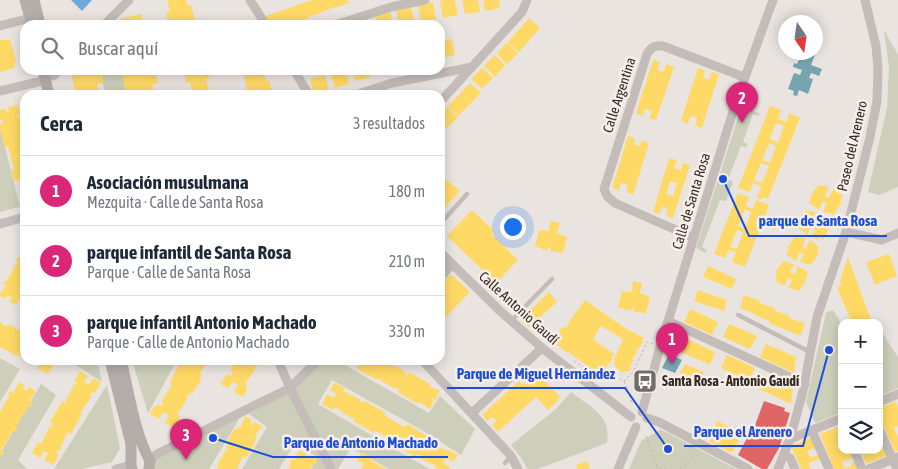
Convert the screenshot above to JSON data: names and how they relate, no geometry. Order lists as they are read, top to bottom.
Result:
{
  "streets": {
    "street": [
      "Calle Argentina",
      "Paseo del Arenero",
      "Calle de Santa Rosa",
      "Calle Antonio Gaudí"
    ]
  },
  "crossings": [
    ["Calle Argentina", "Calle de Santa Rosa"],
    ["Calle de Santa Rosa", "Calle Antonio Gaudí"]
  ],
  "places": {
    "other": [
      "parque de Santa Rosa",
      "Parque el Arenero",
      "Parque de Antonio Machado",
      "Parque de Miguel Hernández"
    ],
    "bus stop": ["Santa Rosa - Antonio Gaudí"]
  },
  "north": "bottom",
  "page": {
    "search": "Buscar aquí",
    "pins": ["2", "1", "3"],
    "heading": ["Cerca", "3 resultados"],
    "list": [
      {
        "mark": "1",
        "name": "Asociación musulmana",
        "note": "Mezquita · Calle de Santa Rosa",
        "value": "180 m"
      },
      {
        "mark": "2",
        "name": "parque infantil de Santa Rosa",
        "note": "Parque · Calle de Santa Rosa",
        "value": "210 m"
      },
      {
        "mark": "3",
        "name": "parque infantil Antonio Machado",
        "note": "Parque · Calle de Antonio Machado",
        "value": "330 m"
      }
    ],
    "map_buttons": ["+", "−"]
  }
}
